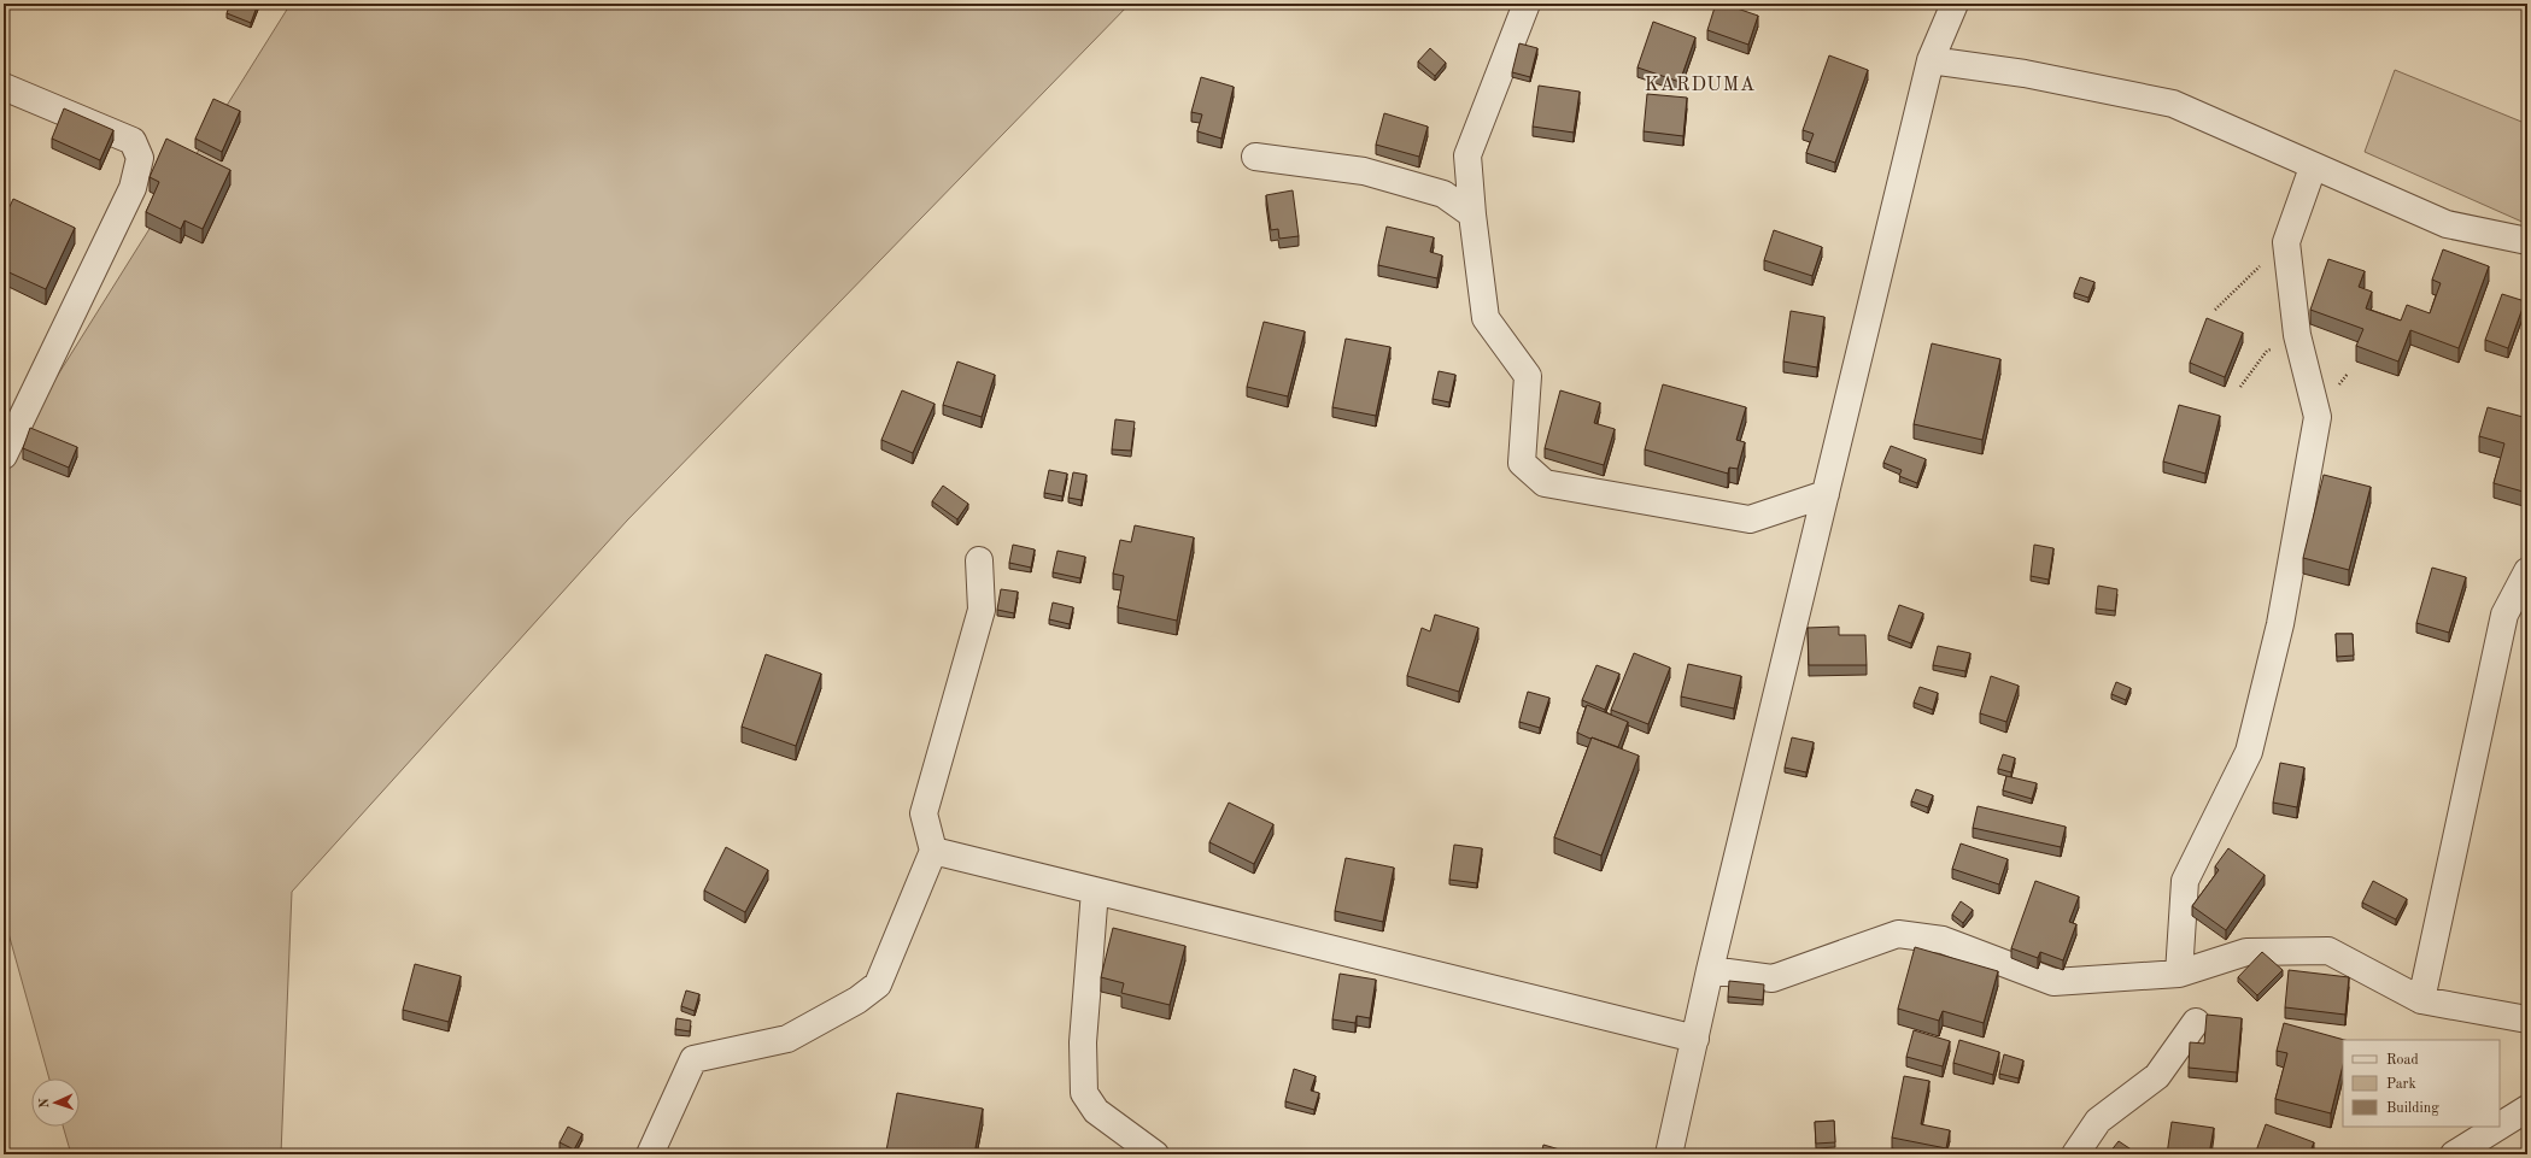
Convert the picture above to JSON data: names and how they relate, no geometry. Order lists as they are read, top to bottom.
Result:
{
  "districts": ["KARDUMA"],
  "legend": ["Road", "Park", "Building"],
  "north": "left"
}
